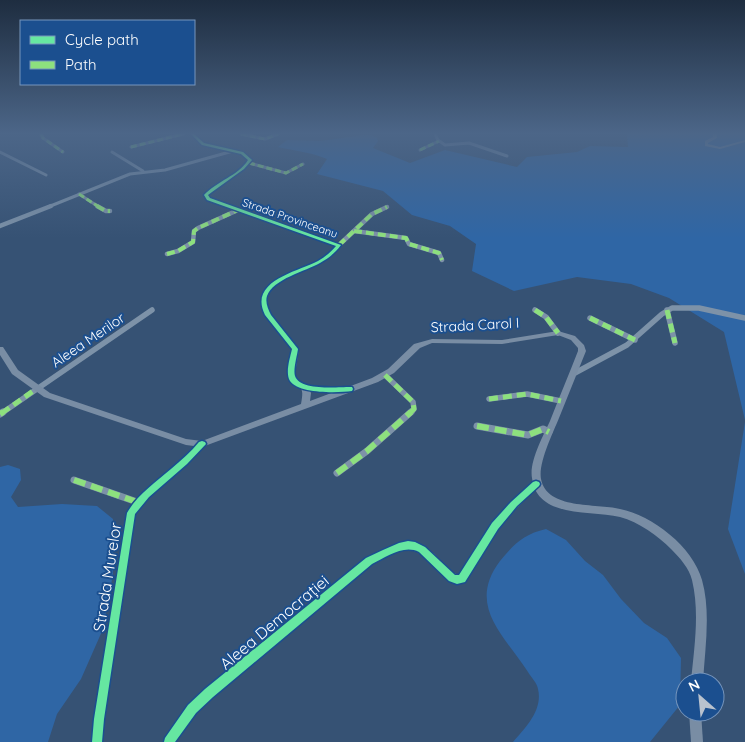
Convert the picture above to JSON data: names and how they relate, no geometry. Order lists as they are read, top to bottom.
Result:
{
  "streets": {
    "street": [
      "Strada Provinceanu",
      "Strada Carol I",
      "Aleea Merilor",
      "Strada Murelor",
      "Aleea Democrației"
    ]
  },
  "crossings": [
    ["Strada Provinceanu", "Strada Carol I"],
    ["Strada Carol I", "Strada Murelor"]
  ],
  "legend": ["Cycle path", "Path"],
  "north": "top left"
}
